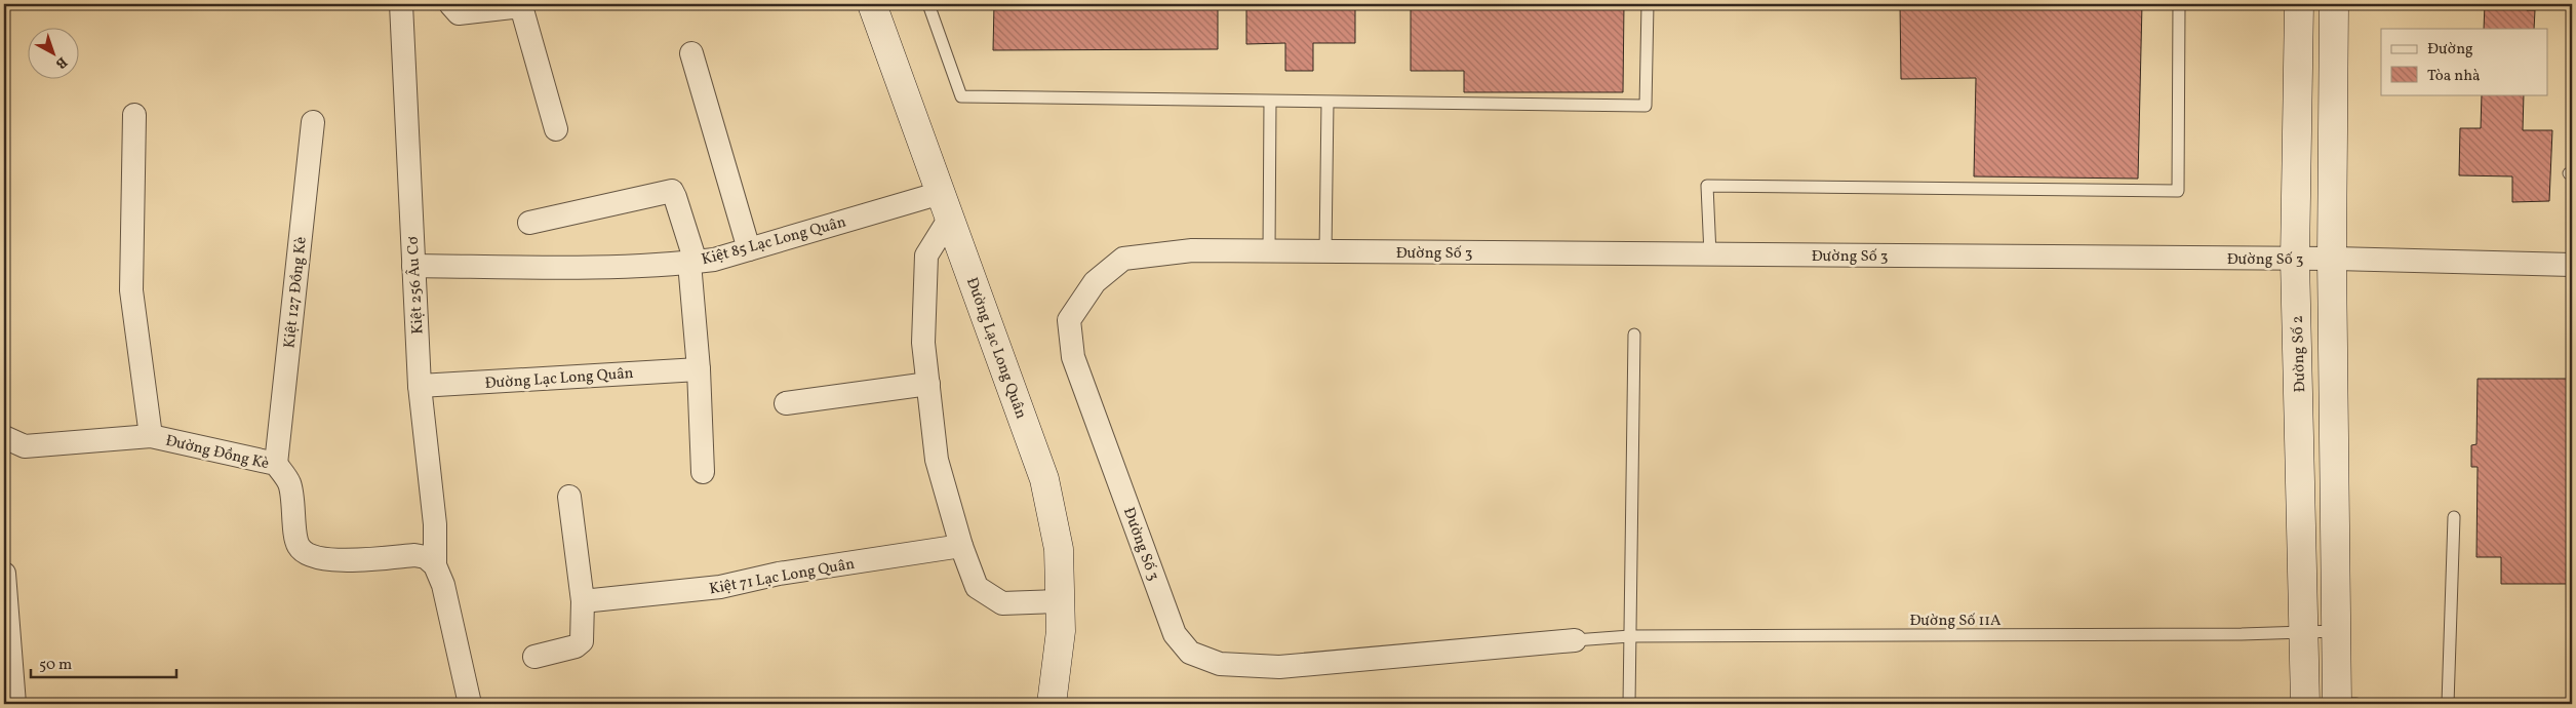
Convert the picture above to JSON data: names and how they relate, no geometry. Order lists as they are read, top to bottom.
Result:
{
  "streets": {
    "street": [
      "Kiệt 85 Lạc Long Quân",
      "Đường Số 3",
      "Kiệt 256 Âu Cơ",
      "Kiệt 127 Đồng Kè",
      "Đường Lạc Long Quân",
      "Đường Số 2",
      "Đường Đồng Kè",
      "Kiệt 71 Lạc Long Quân"
    ],
    "lane": ["Đường Số 11A"]
  },
  "crossings": [
    ["Kiệt 85 Lạc Long Quân", "Kiệt 256 Âu Cơ"],
    ["Kiệt 85 Lạc Long Quân", "Đường Lạc Long Quân"],
    ["Đường Số 3", "Đường Số 2"],
    ["Đường Số 3", "Đường Số 11A"],
    ["Kiệt 256 Âu Cơ", "Đường Lạc Long Quân"],
    ["Kiệt 256 Âu Cơ", "Đường Đồng Kè"],
    ["Kiệt 127 Đồng Kè", "Đường Đồng Kè"],
    ["Đường Số 2", "Đường Số 11A"]
  ],
  "legend": ["Đường", "Tòa nhà"],
  "scale_bar": "50 m",
  "north": "bottom right"
}
